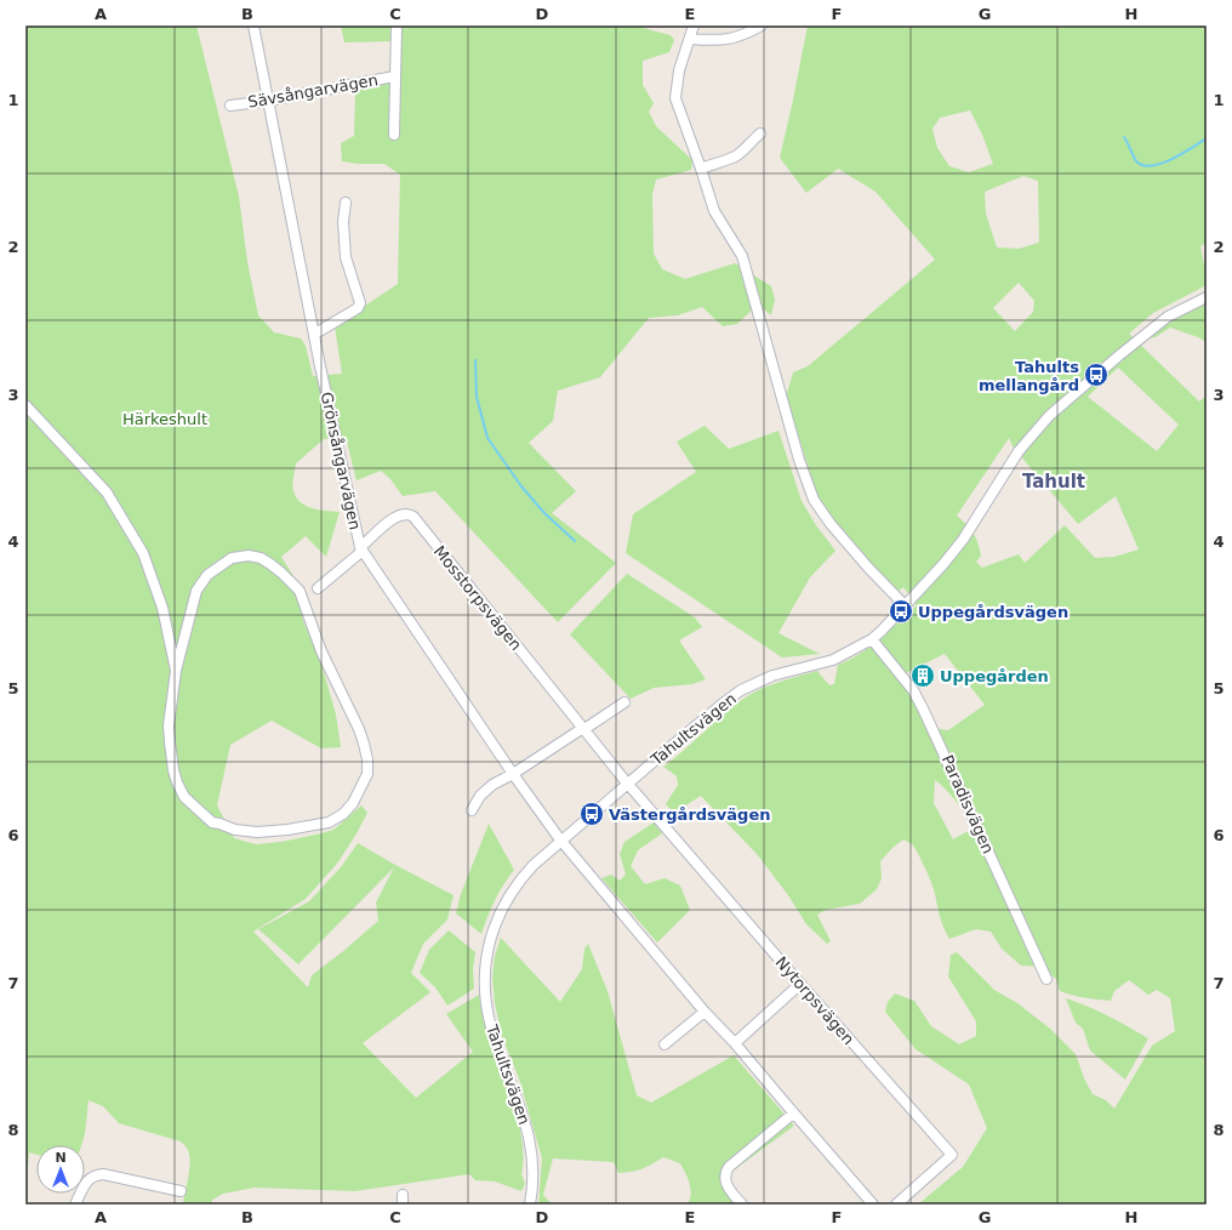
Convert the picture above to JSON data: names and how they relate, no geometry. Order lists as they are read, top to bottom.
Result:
{
  "streets": {
    "street": [
      "Sävsångarvägen",
      "Grönsångarvägen",
      "Mosstorpsvägen",
      "Tahultsvägen",
      "Paradisvägen",
      "Nytorpsvägen"
    ]
  },
  "crossings": [
    ["Sävsångarvägen", "Grönsångarvägen"],
    ["Grönsångarvägen", "Mosstorpsvägen"],
    ["Grönsångarvägen", "Tahultsvägen"],
    ["Mosstorpsvägen", "Tahultsvägen"],
    ["Mosstorpsvägen", "Nytorpsvägen"],
    ["Tahultsvägen", "Paradisvägen"],
    ["Tahultsvägen", "Nytorpsvägen"]
  ],
  "districts": ["Tahult"],
  "parks": ["Härkeshult"],
  "places": {
    "bus stop": ["Tahults mellangård", "Uppegårdsvägen", "Västergårdsvägen"],
    "building": ["Uppegården"]
  },
  "north": "top",
  "grid": {
    "columns": [
      "A",
      "B",
      "C",
      "D",
      "E",
      "F",
      "G",
      "H"
    ],
    "rows": [
      "1",
      "2",
      "3",
      "4",
      "5",
      "6",
      "7",
      "8"
    ]
  }
}
